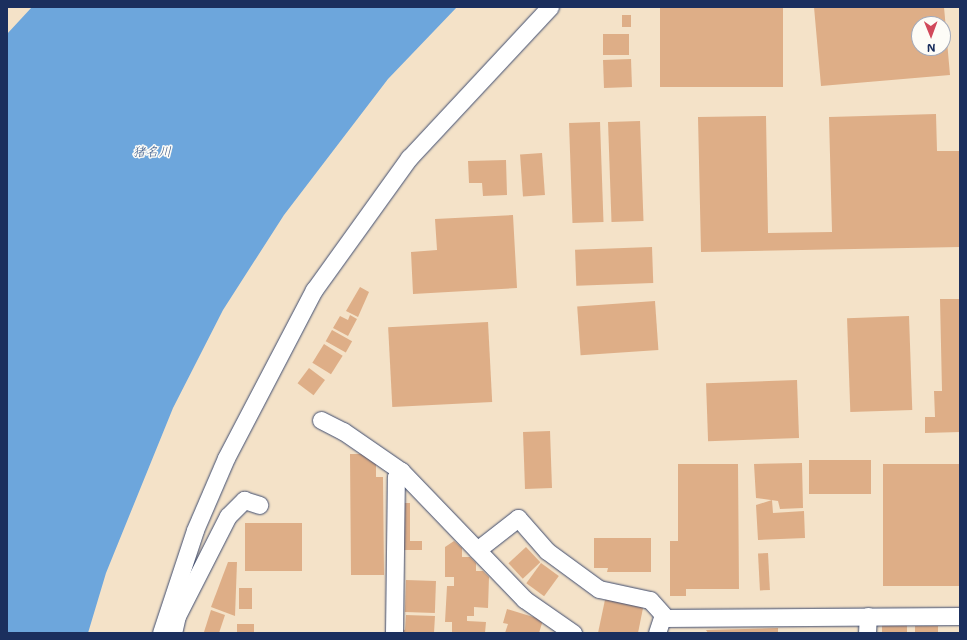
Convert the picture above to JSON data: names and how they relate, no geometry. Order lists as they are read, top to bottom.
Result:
{
  "water": ["猪名川"],
  "north": "bottom"
}
